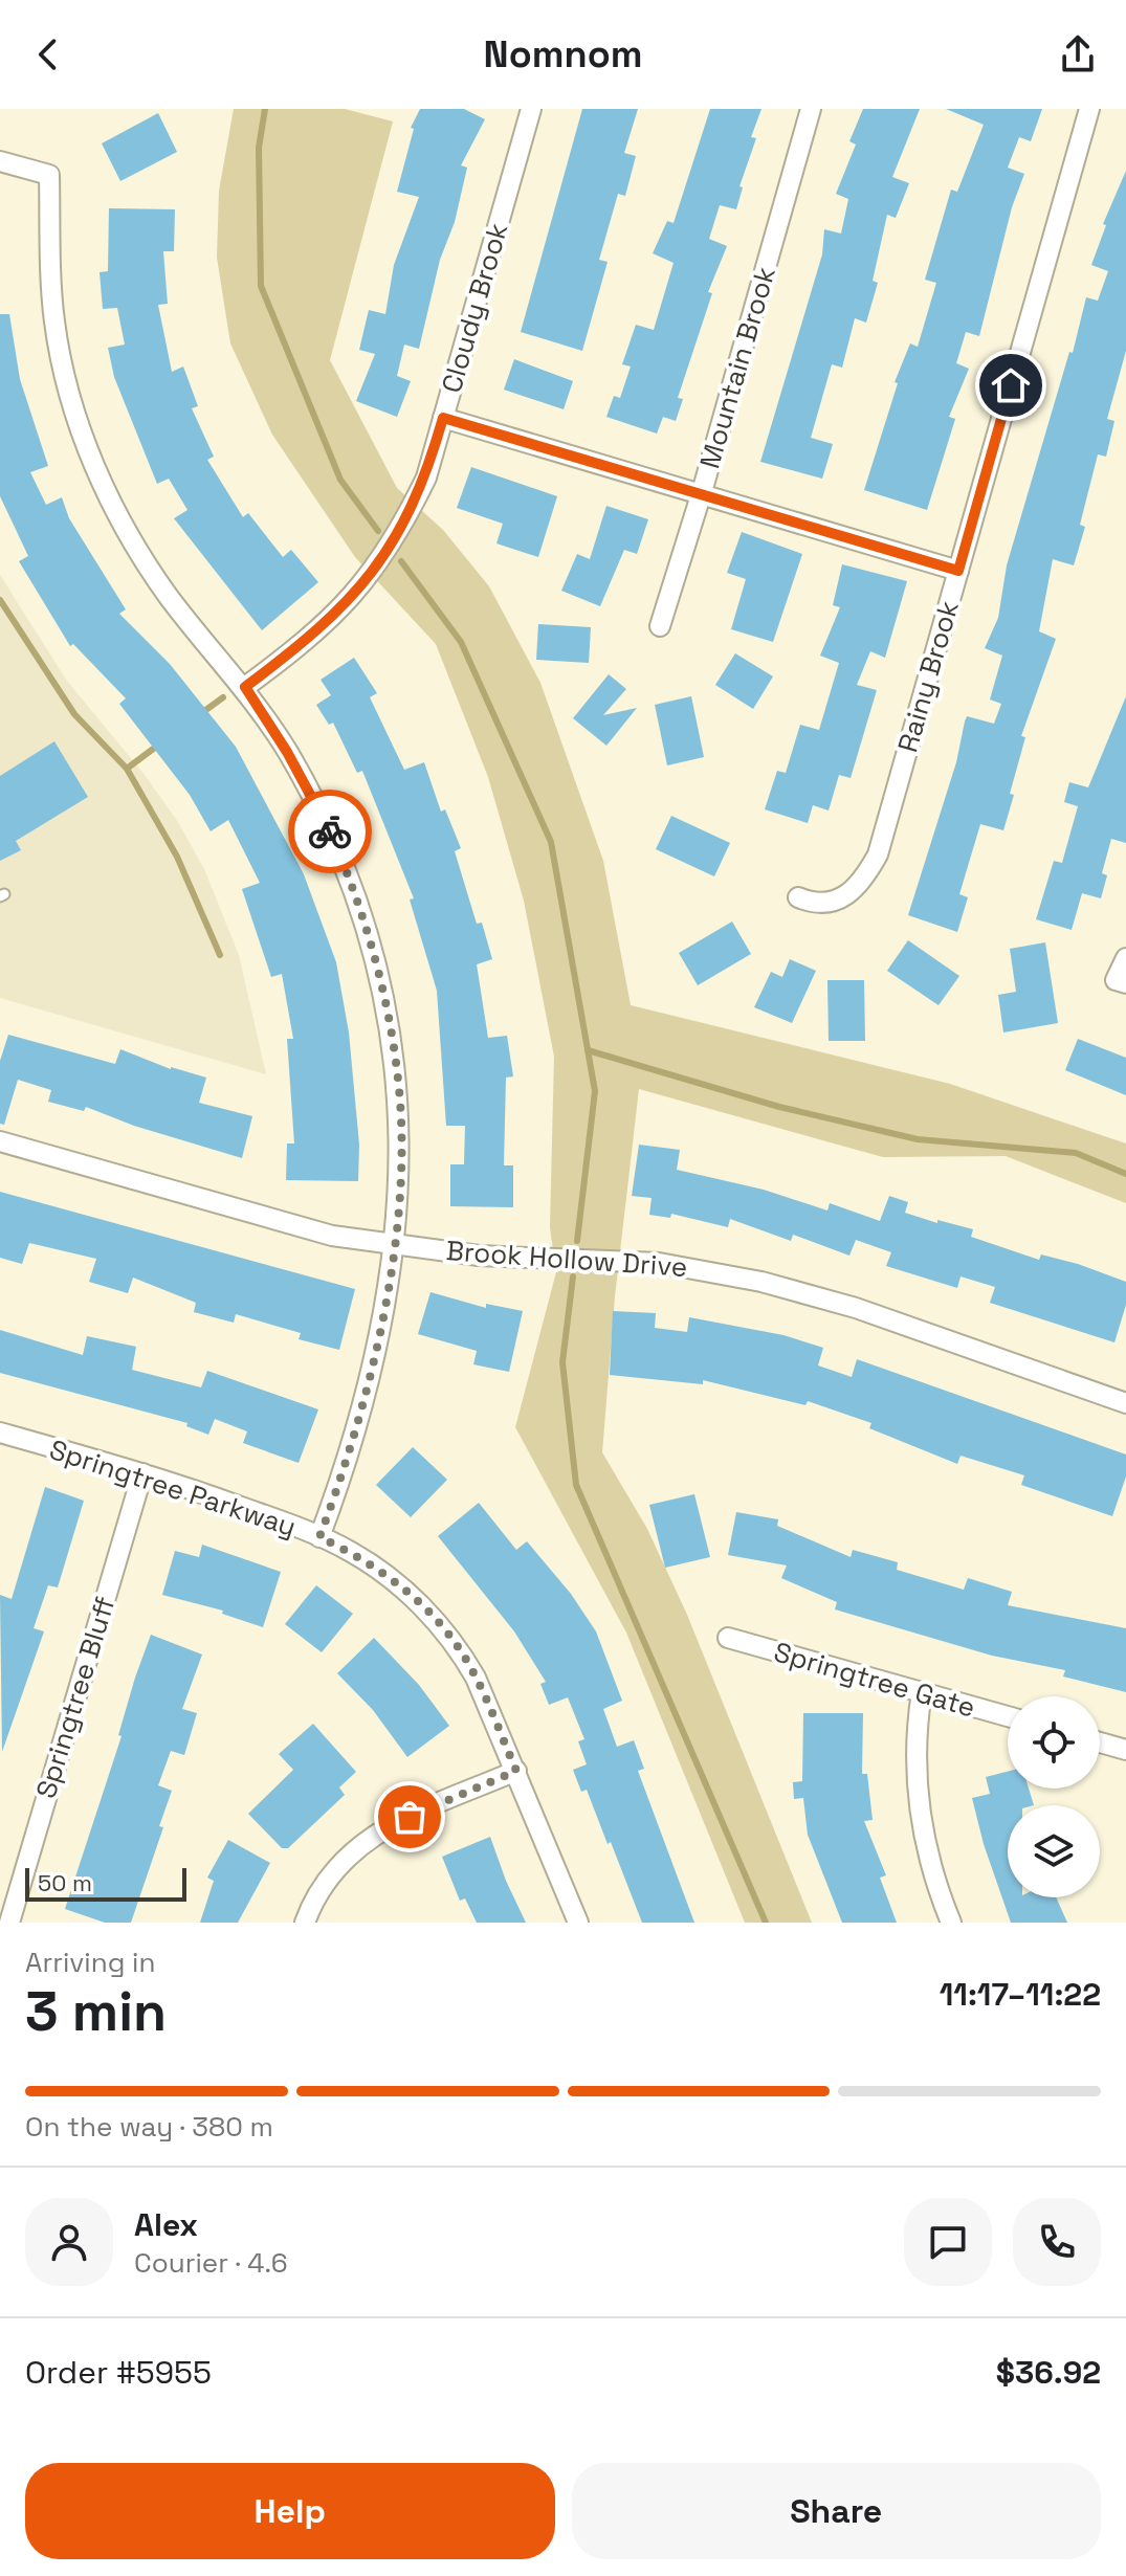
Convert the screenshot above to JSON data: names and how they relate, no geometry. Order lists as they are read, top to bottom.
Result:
{
  "streets": {
    "street": [
      "Cloudy Brook",
      "Mountain Brook",
      "Rainy Brook",
      "Brook Hollow Drive",
      "Springtree Parkway",
      "Springtree Gate",
      "Springtree Bluff"
    ]
  },
  "crossings": [
    ["Springtree Parkway", "Springtree Bluff"]
  ],
  "scale_bar": "50 m",
  "page": {
    "header": "Nomnom",
    "scale": "50 m",
    "heading": ["3 min", "Arriving in", "11:17–11:22"],
    "panel": [
      "Alex",
      "Courier · 4.6",
      "Order #5955",
      "$36.92"
    ],
    "bar": "On the way · 380 m",
    "buttons": ["Help", "Share"]
  }
}
